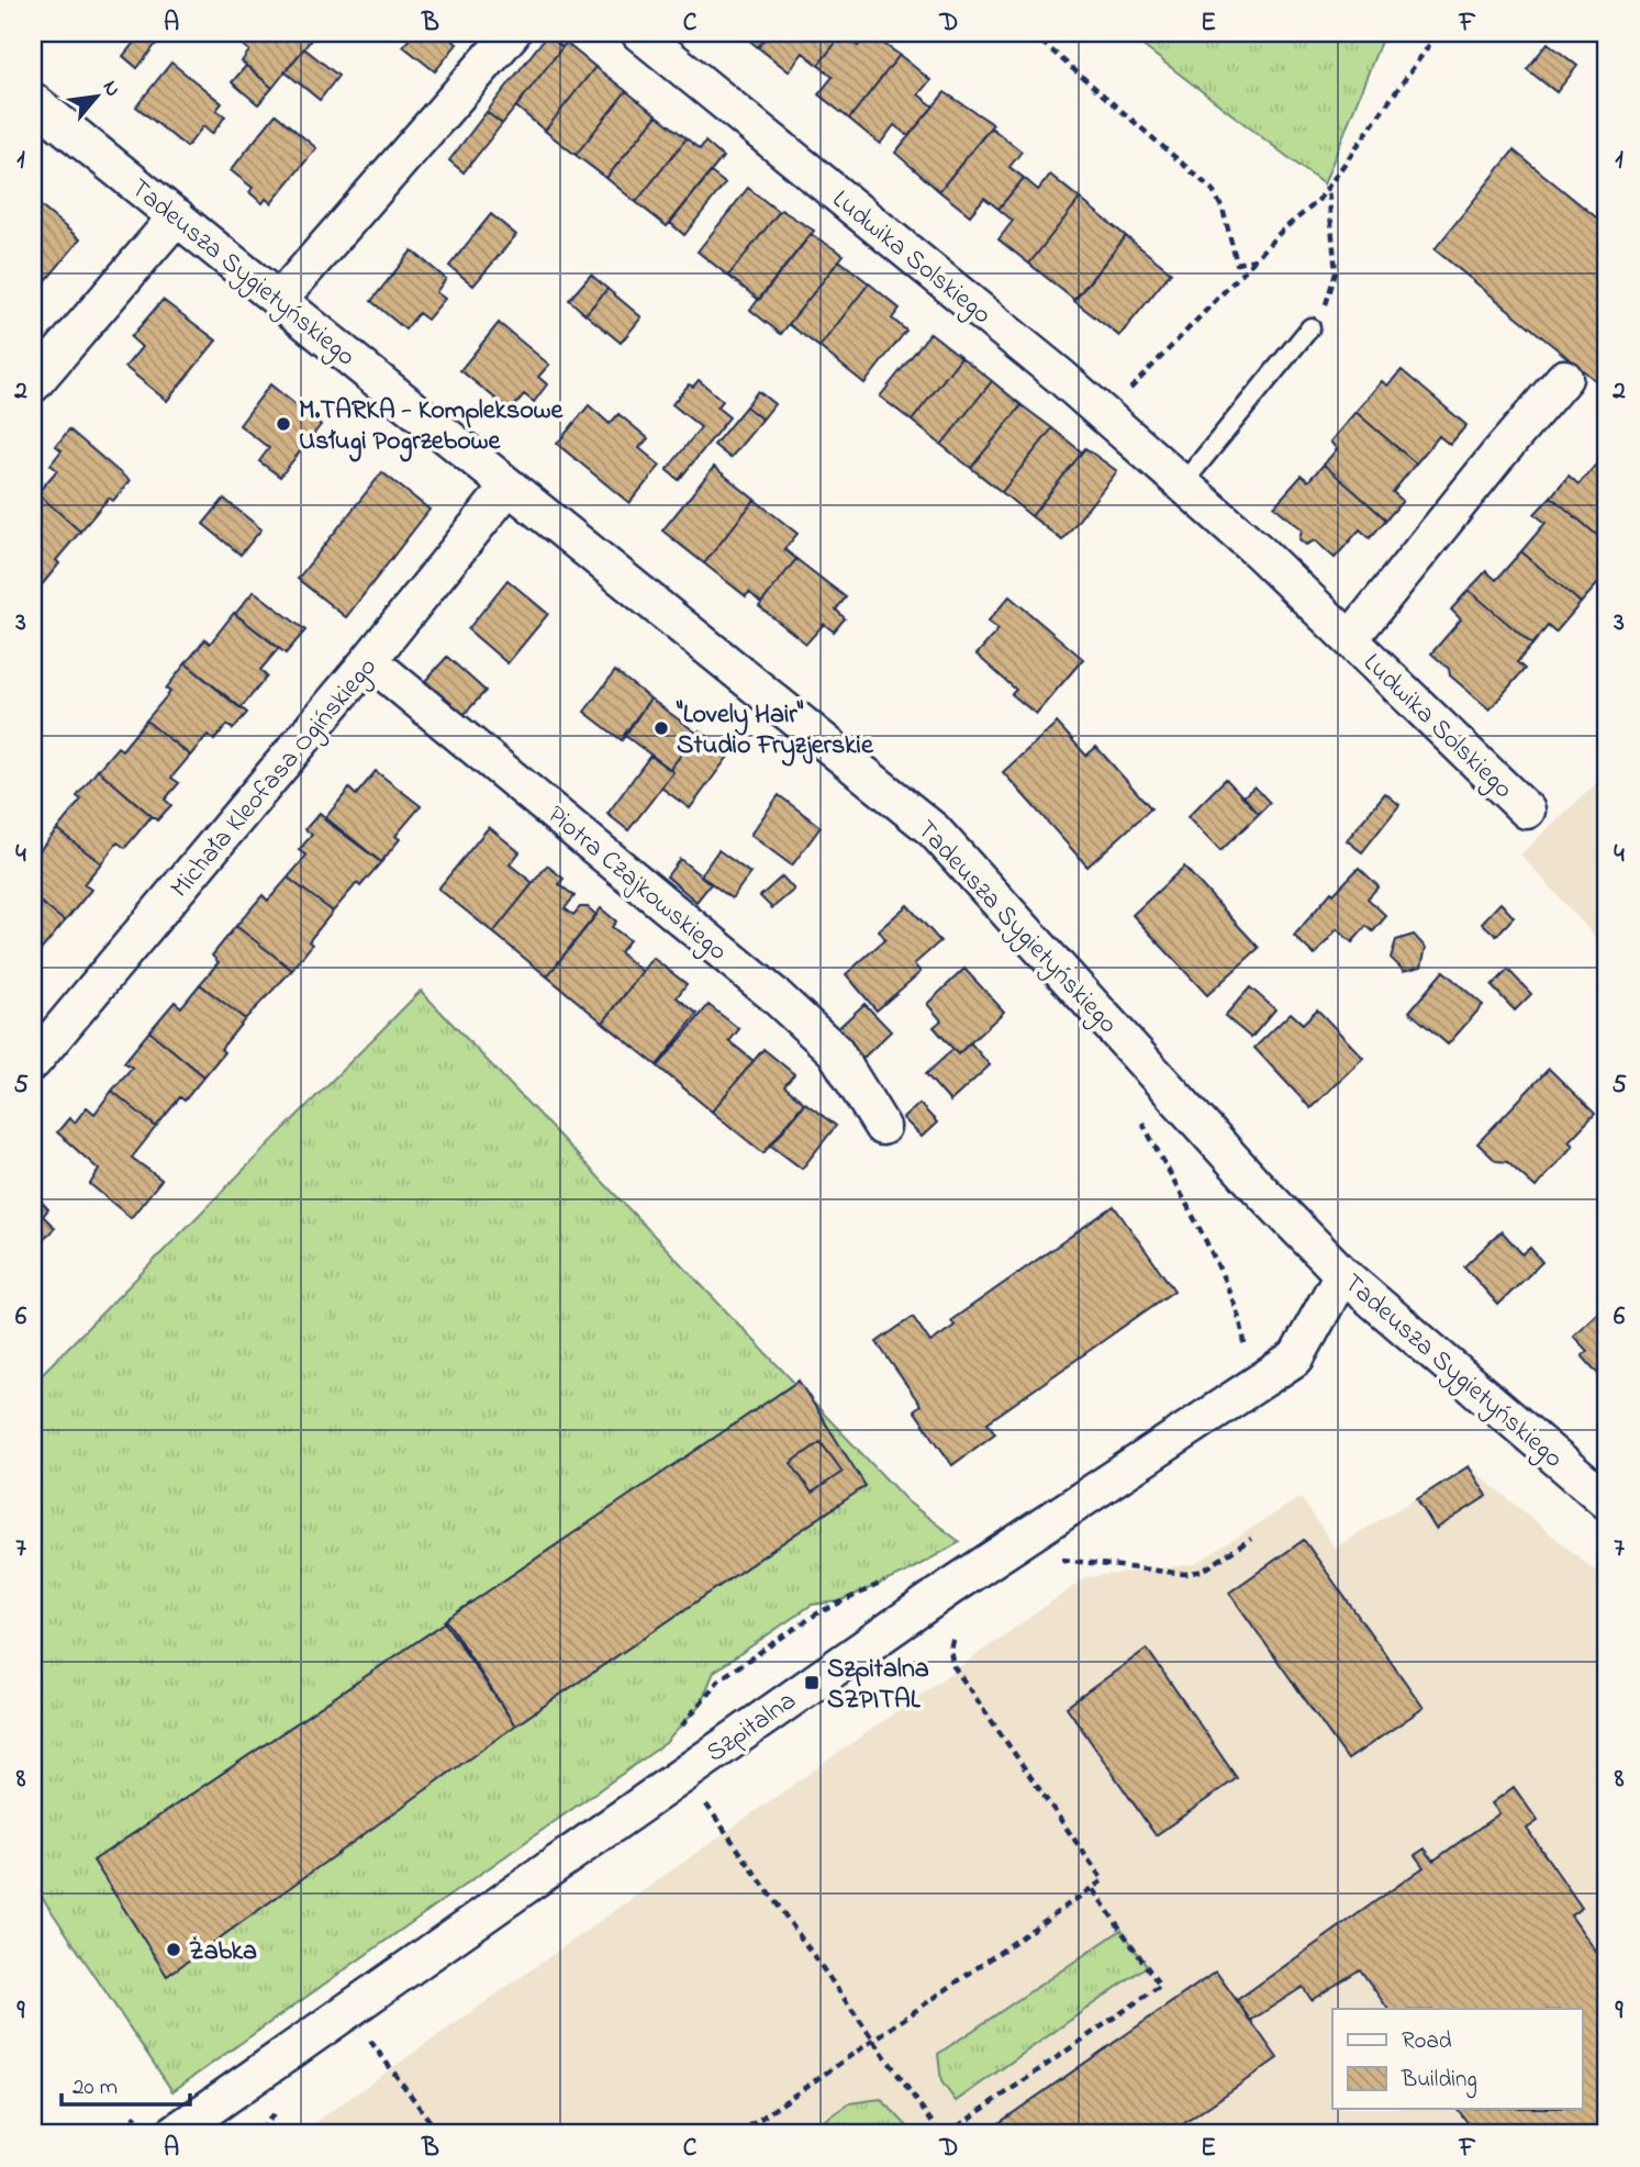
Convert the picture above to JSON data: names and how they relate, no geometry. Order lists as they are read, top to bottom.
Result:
{
  "streets": {
    "street": [
      "Ludwika Solskiego",
      "Tadeusza Sygietyńskiego",
      "Michała Kleofasa Ogińskiego",
      "Piotra Czajkowskiego",
      "Szpitalna"
    ]
  },
  "crossings": [
    ["Tadeusza Sygietyńskiego", "Michała Kleofasa Ogińskiego"],
    ["Tadeusza Sygietyńskiego", "Szpitalna"],
    ["Michała Kleofasa Ogińskiego", "Piotra Czajkowskiego"]
  ],
  "places": {
    "other": ["M.TARKA - Kompleksowe Usługi Pogrzebowe", "\"Lovely Hair\" Studio Fryzjerskie", "Żabka"],
    "transit": ["Szpitalna SZPITAL"]
  },
  "legend": ["Road", "Building"],
  "scale_bar": "20 m",
  "north": "top right",
  "grid": {
    "columns": [
      "A",
      "B",
      "C",
      "D",
      "E",
      "F"
    ],
    "rows": [
      "1",
      "2",
      "3",
      "4",
      "5",
      "6",
      "7",
      "8",
      "9"
    ]
  }
}
